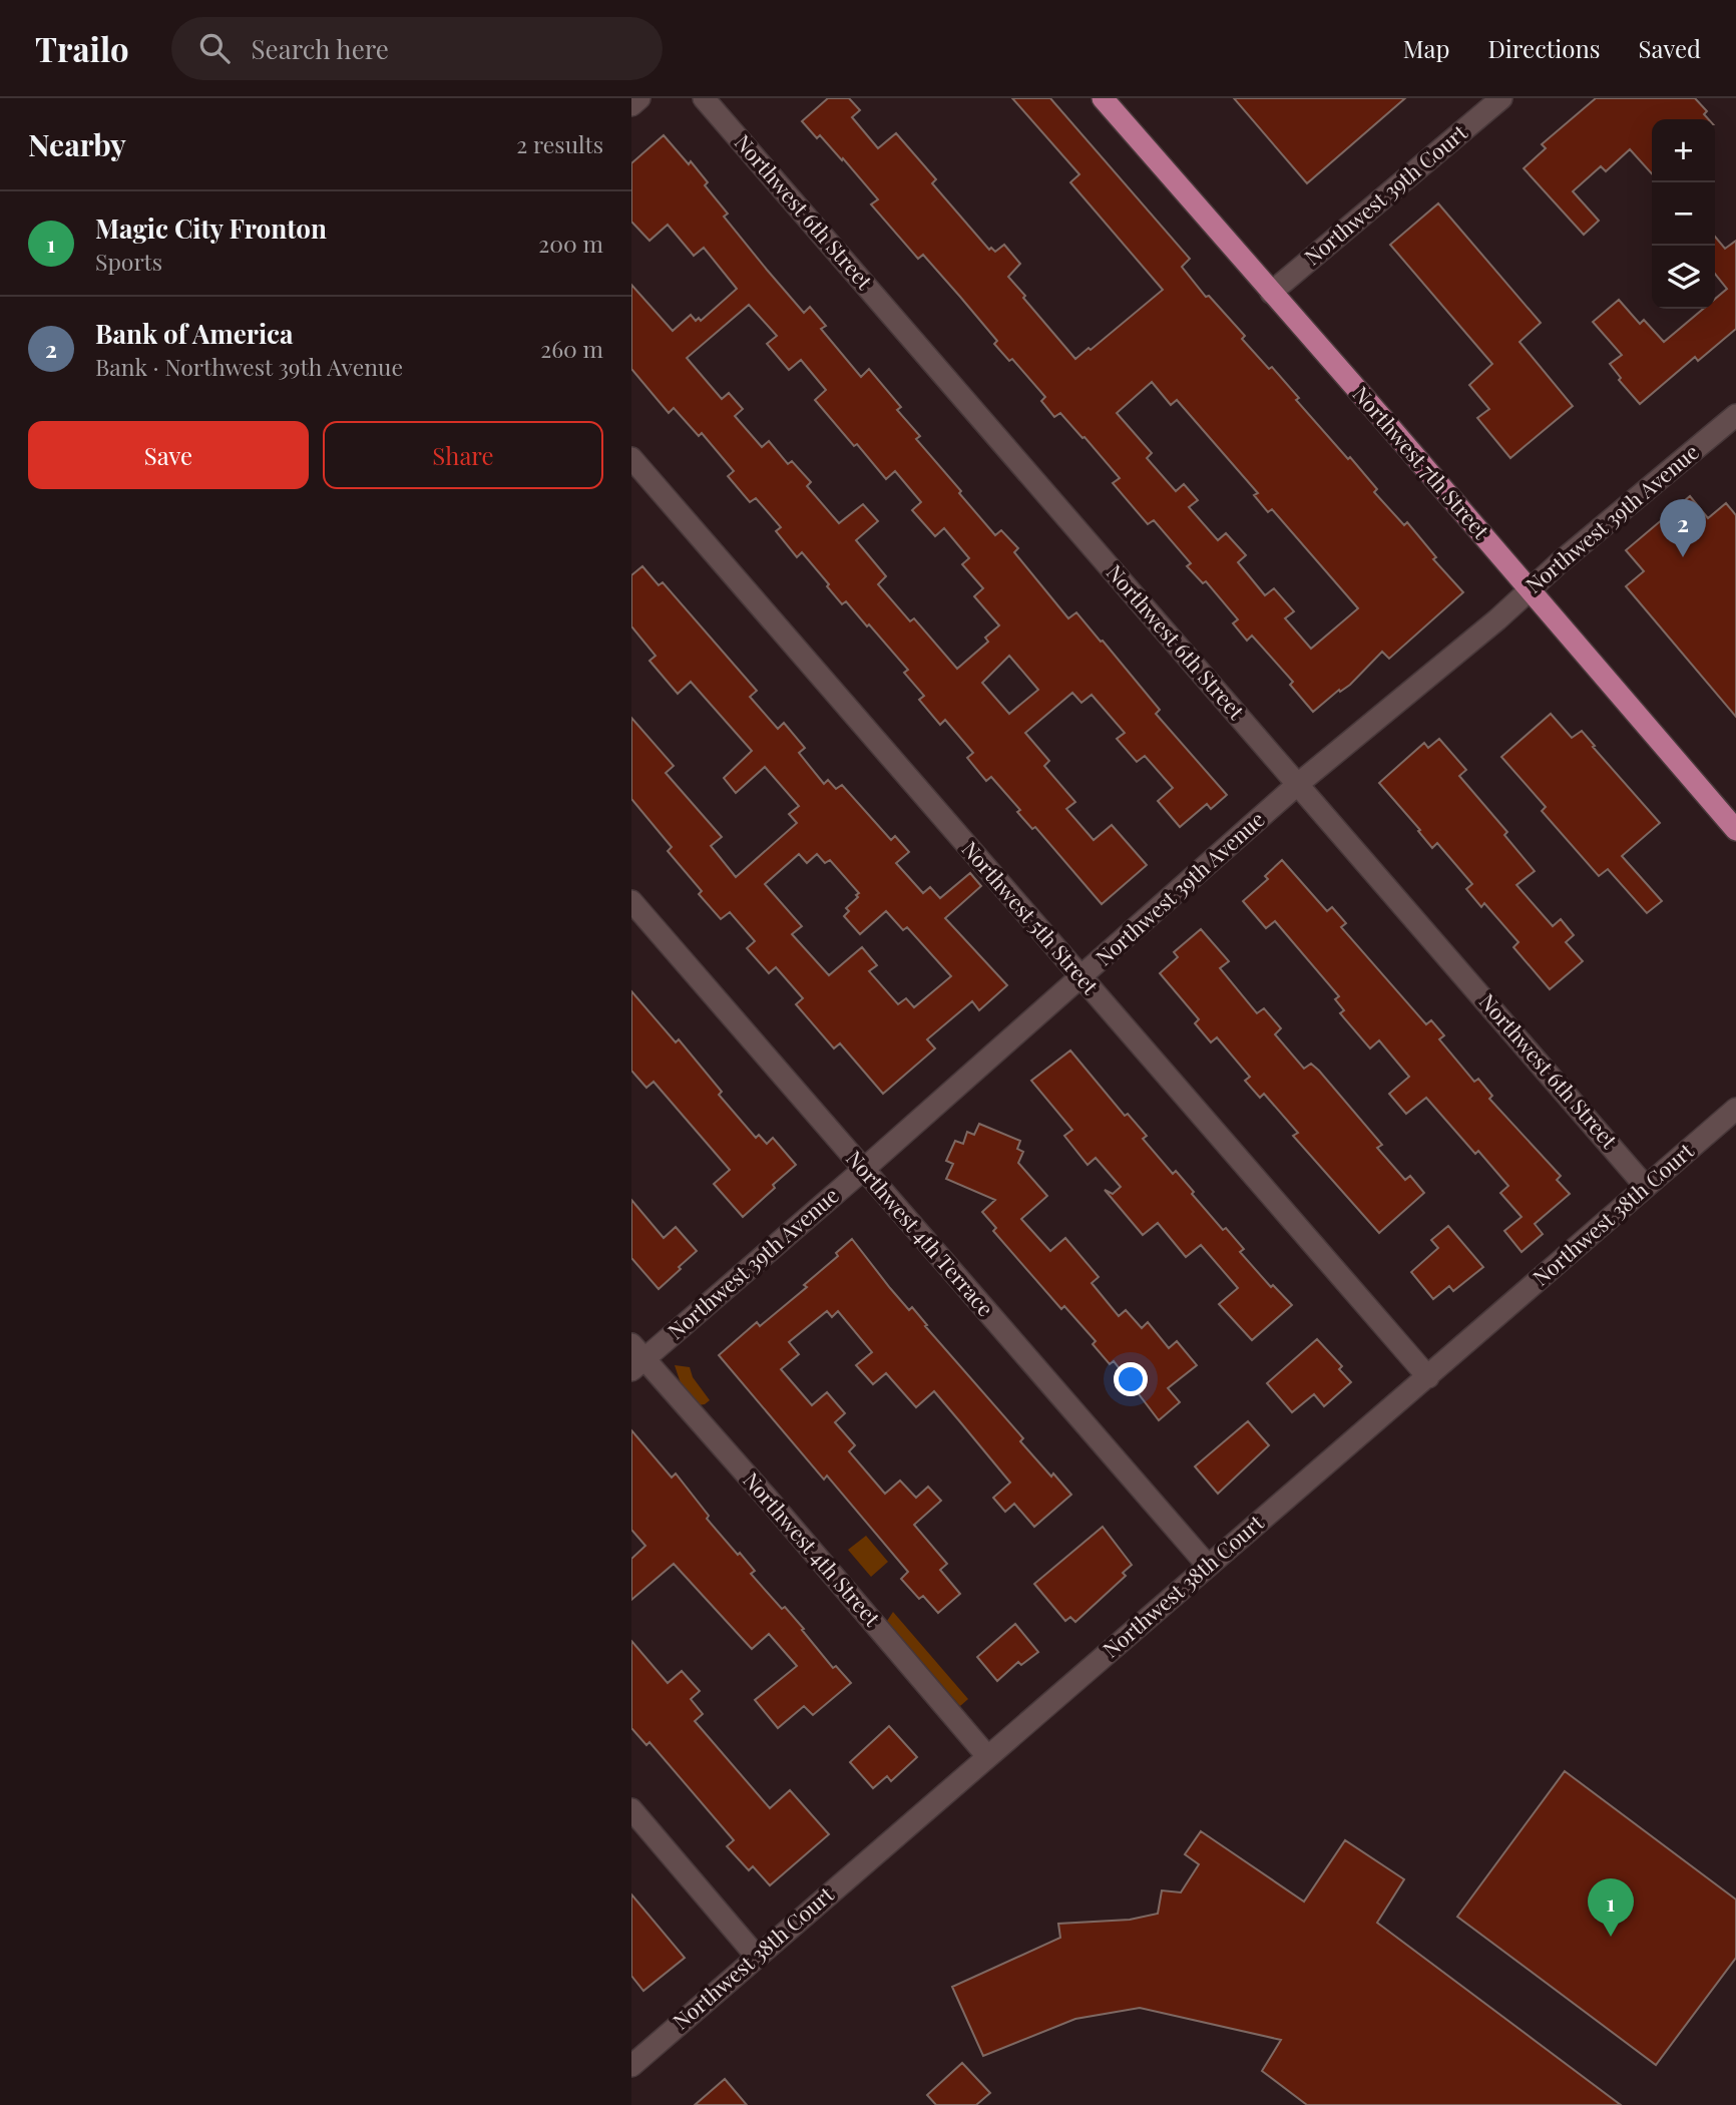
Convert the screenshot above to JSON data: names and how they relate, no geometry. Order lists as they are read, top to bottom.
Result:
{
  "streets": {
    "main road": ["Northwest 7th Street"],
    "street": [
      "Northwest 39th Court",
      "Northwest 6th Street",
      "Northwest 39th Avenue",
      "Northwest 5th Street",
      "Northwest 38th Court",
      "Northwest 4th Terrace",
      "Northwest 4th Street"
    ]
  },
  "crossings": [
    ["Northwest 39th Court", "Northwest 7th Street"],
    ["Northwest 6th Street", "Northwest 39th Avenue"],
    ["Northwest 6th Street", "Northwest 38th Court"],
    ["Northwest 7th Street", "Northwest 39th Avenue"],
    ["Northwest 39th Avenue", "Northwest 5th Street"],
    ["Northwest 39th Avenue", "Northwest 4th Terrace"],
    ["Northwest 39th Avenue", "Northwest 4th Street"],
    ["Northwest 5th Street", "Northwest 38th Court"],
    ["Northwest 38th Court", "Northwest 4th Terrace"],
    ["Northwest 38th Court", "Northwest 4th Street"]
  ],
  "page": {
    "header": "Trailo",
    "search": "Search here",
    "nav": ["Map", "Directions", "Saved"],
    "heading": ["Nearby", "2 results"],
    "map_buttons": ["+", "−"],
    "list": [
      {
        "mark": "1",
        "name": "Magic City Fronton",
        "note": "Sports",
        "value": "200 m"
      },
      {
        "mark": "2",
        "name": "Bank of America",
        "note": "Bank · Northwest 39th Avenue",
        "value": "260 m"
      }
    ],
    "buttons": ["Save", "Share"],
    "pins": ["2", "1"]
  }
}
